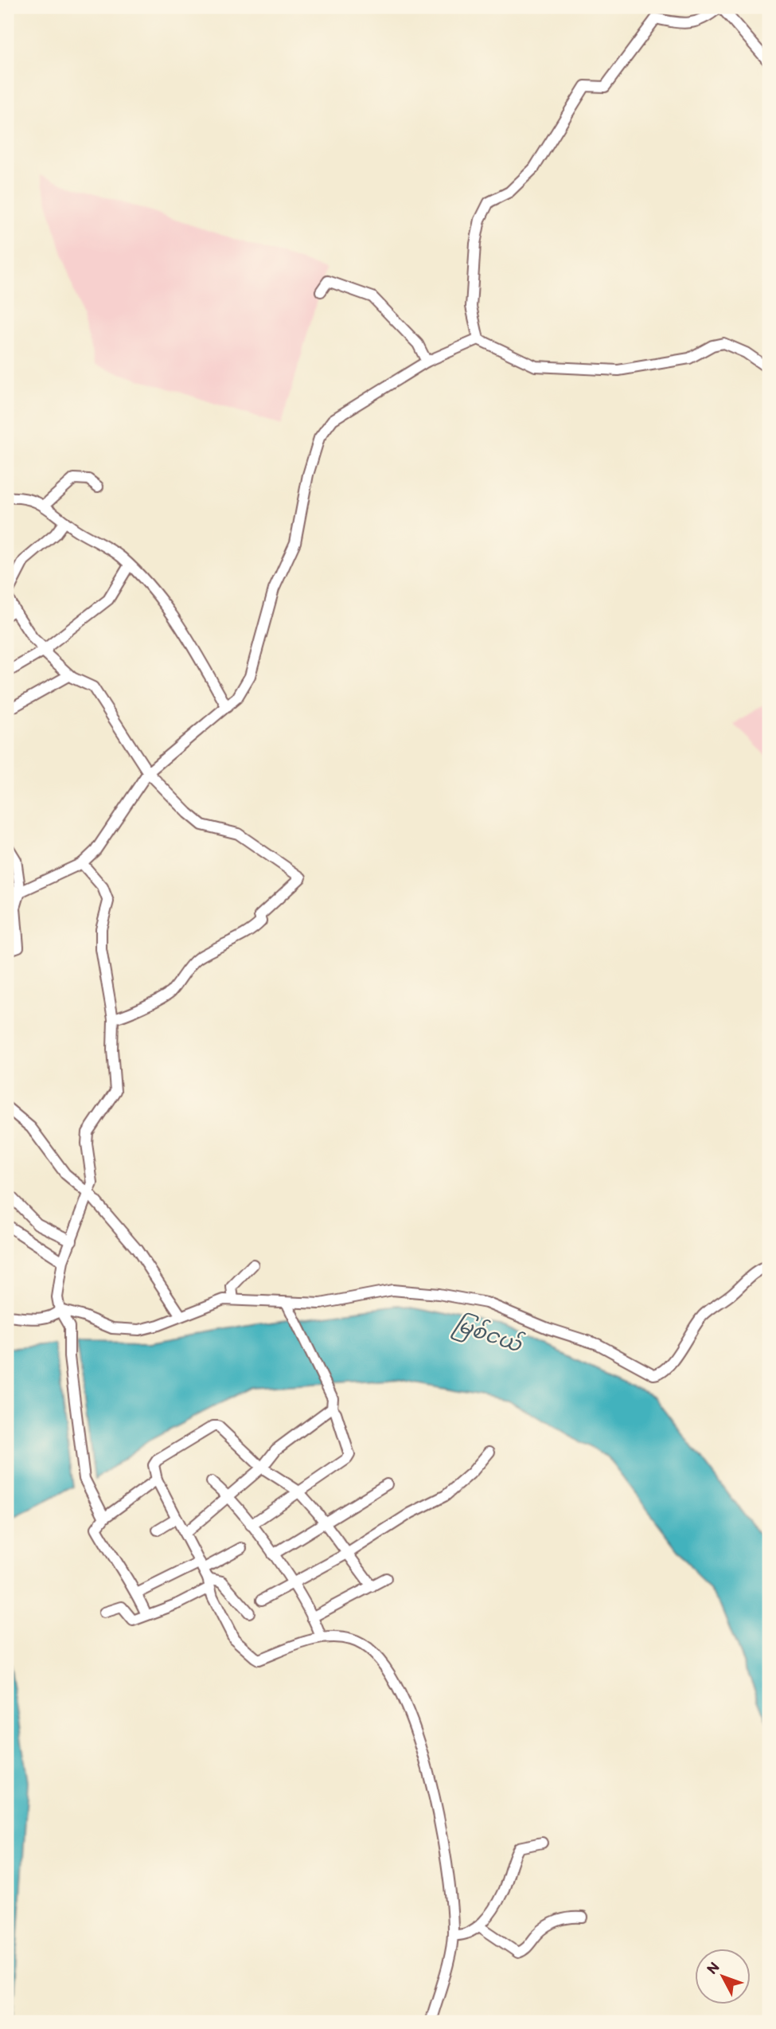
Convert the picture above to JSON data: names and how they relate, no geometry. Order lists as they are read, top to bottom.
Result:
{
  "water": ["မြစ်ငယ်"],
  "north": "top left"
}
